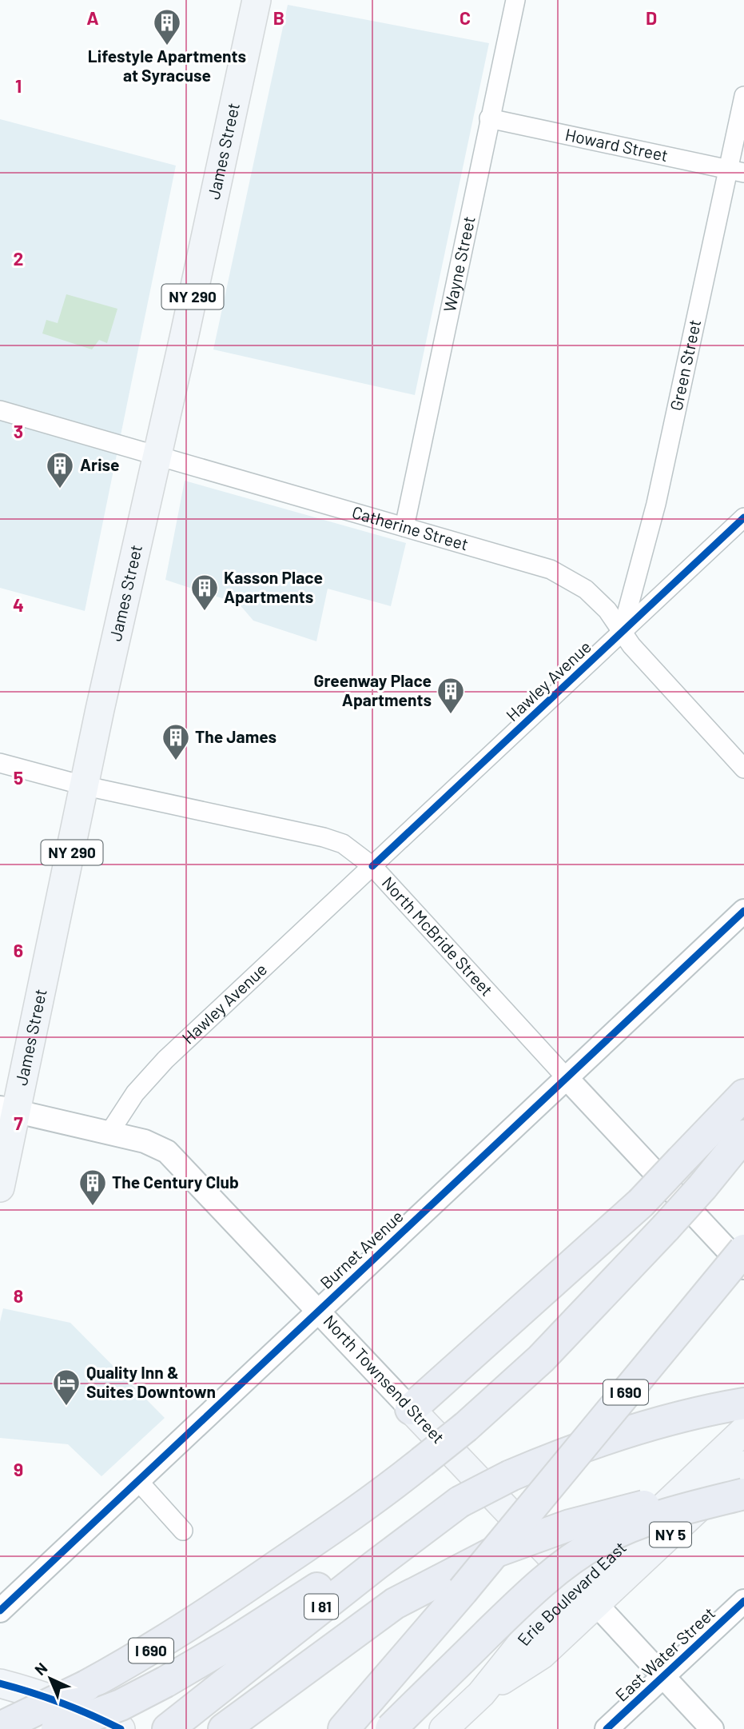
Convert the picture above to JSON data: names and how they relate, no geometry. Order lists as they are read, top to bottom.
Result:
{
  "streets": {
    "highway": ["I 690", "I 81"],
    "main road": [
      "James Street",
      "NY 290",
      "North Townsend Street",
      "NY 5",
      "Erie Boulevard East"
    ],
    "street": [
      "Howard Street",
      "Wayne Street",
      "Green Street",
      "Catherine Street",
      "Hawley Avenue",
      "North McBride Street",
      "Burnet Avenue",
      "East Water Street"
    ]
  },
  "crossings": [
    ["Howard Street", "Wayne Street"],
    ["Howard Street", "Green Street"],
    ["James Street", "Catherine Street"],
    ["James Street", "North McBride Street"],
    ["James Street", "North Townsend Street"],
    ["Wayne Street", "Catherine Street"],
    ["Green Street", "Catherine Street"],
    ["Green Street", "Hawley Avenue"],
    ["Catherine Street", "Hawley Avenue"],
    ["Hawley Avenue", "North McBride Street"],
    ["Hawley Avenue", "North Townsend Street"],
    ["North McBride Street", "Burnet Avenue"],
    ["Burnet Avenue", "North Townsend Street"],
    ["North Townsend Street", "Erie Boulevard East"],
    ["Erie Boulevard East", "I 81"]
  ],
  "places": {
    "building": [
      "Lifestyle Apartments at Syracuse",
      "Arise",
      "Kasson Place Apartments",
      "Greenway Place Apartments",
      "The James",
      "The Century Club"
    ],
    "hotel": ["Quality Inn & Suites Downtown"]
  },
  "north": "top left",
  "grid": {
    "columns": [
      "A",
      "B",
      "C",
      "D"
    ],
    "rows": [
      "1",
      "2",
      "3",
      "4",
      "5",
      "6",
      "7",
      "8",
      "9"
    ]
  }
}
